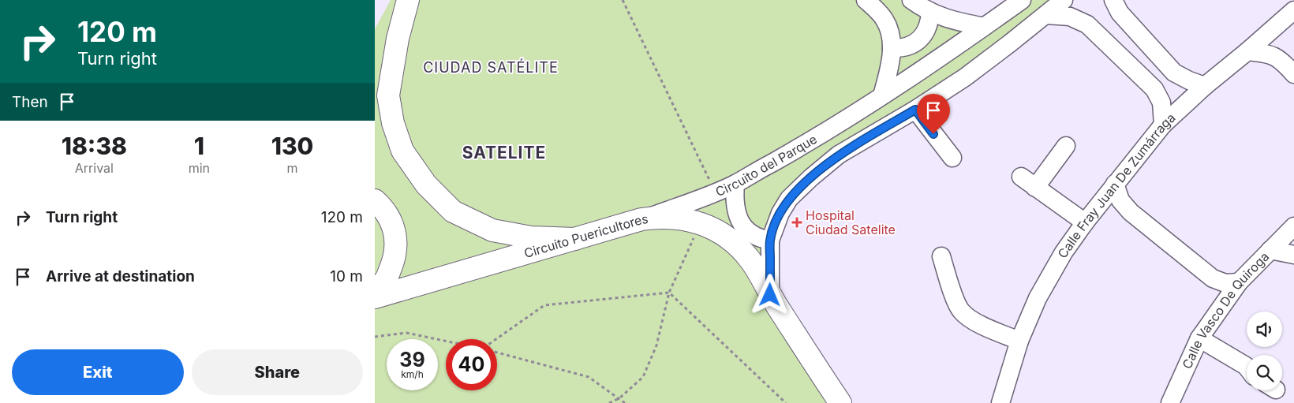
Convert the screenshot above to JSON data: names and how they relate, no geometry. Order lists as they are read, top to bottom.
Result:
{
  "streets": {
    "main road": ["Circuito Puericultores"],
    "street": ["Circuito del Parque", "Calle Fray Juan De Zumárraga", "Calle Vasco De Quiroga"]
  },
  "crossings": [
    ["Circuito del Parque", "Circuito Puericultores"]
  ],
  "districts": ["CIUDAD SATÉLITE", "SATELITE"],
  "places": {
    "health": ["Hospital Ciudad Satelite"]
  },
  "page": {
    "turn": ["120 m", "Turn right"],
    "then": "Then",
    "eta": [
      "18:38",
      "Arrival",
      "1",
      "min",
      "130",
      "m"
    ],
    "list": [
      {
        "name": "Turn right",
        "value": "120 m"
      },
      {
        "name": "Arrive at destination",
        "value": "10 m"
      }
    ],
    "speed": "39 km/h",
    "limit": "40",
    "buttons": ["Exit", "Share"]
  }
}
